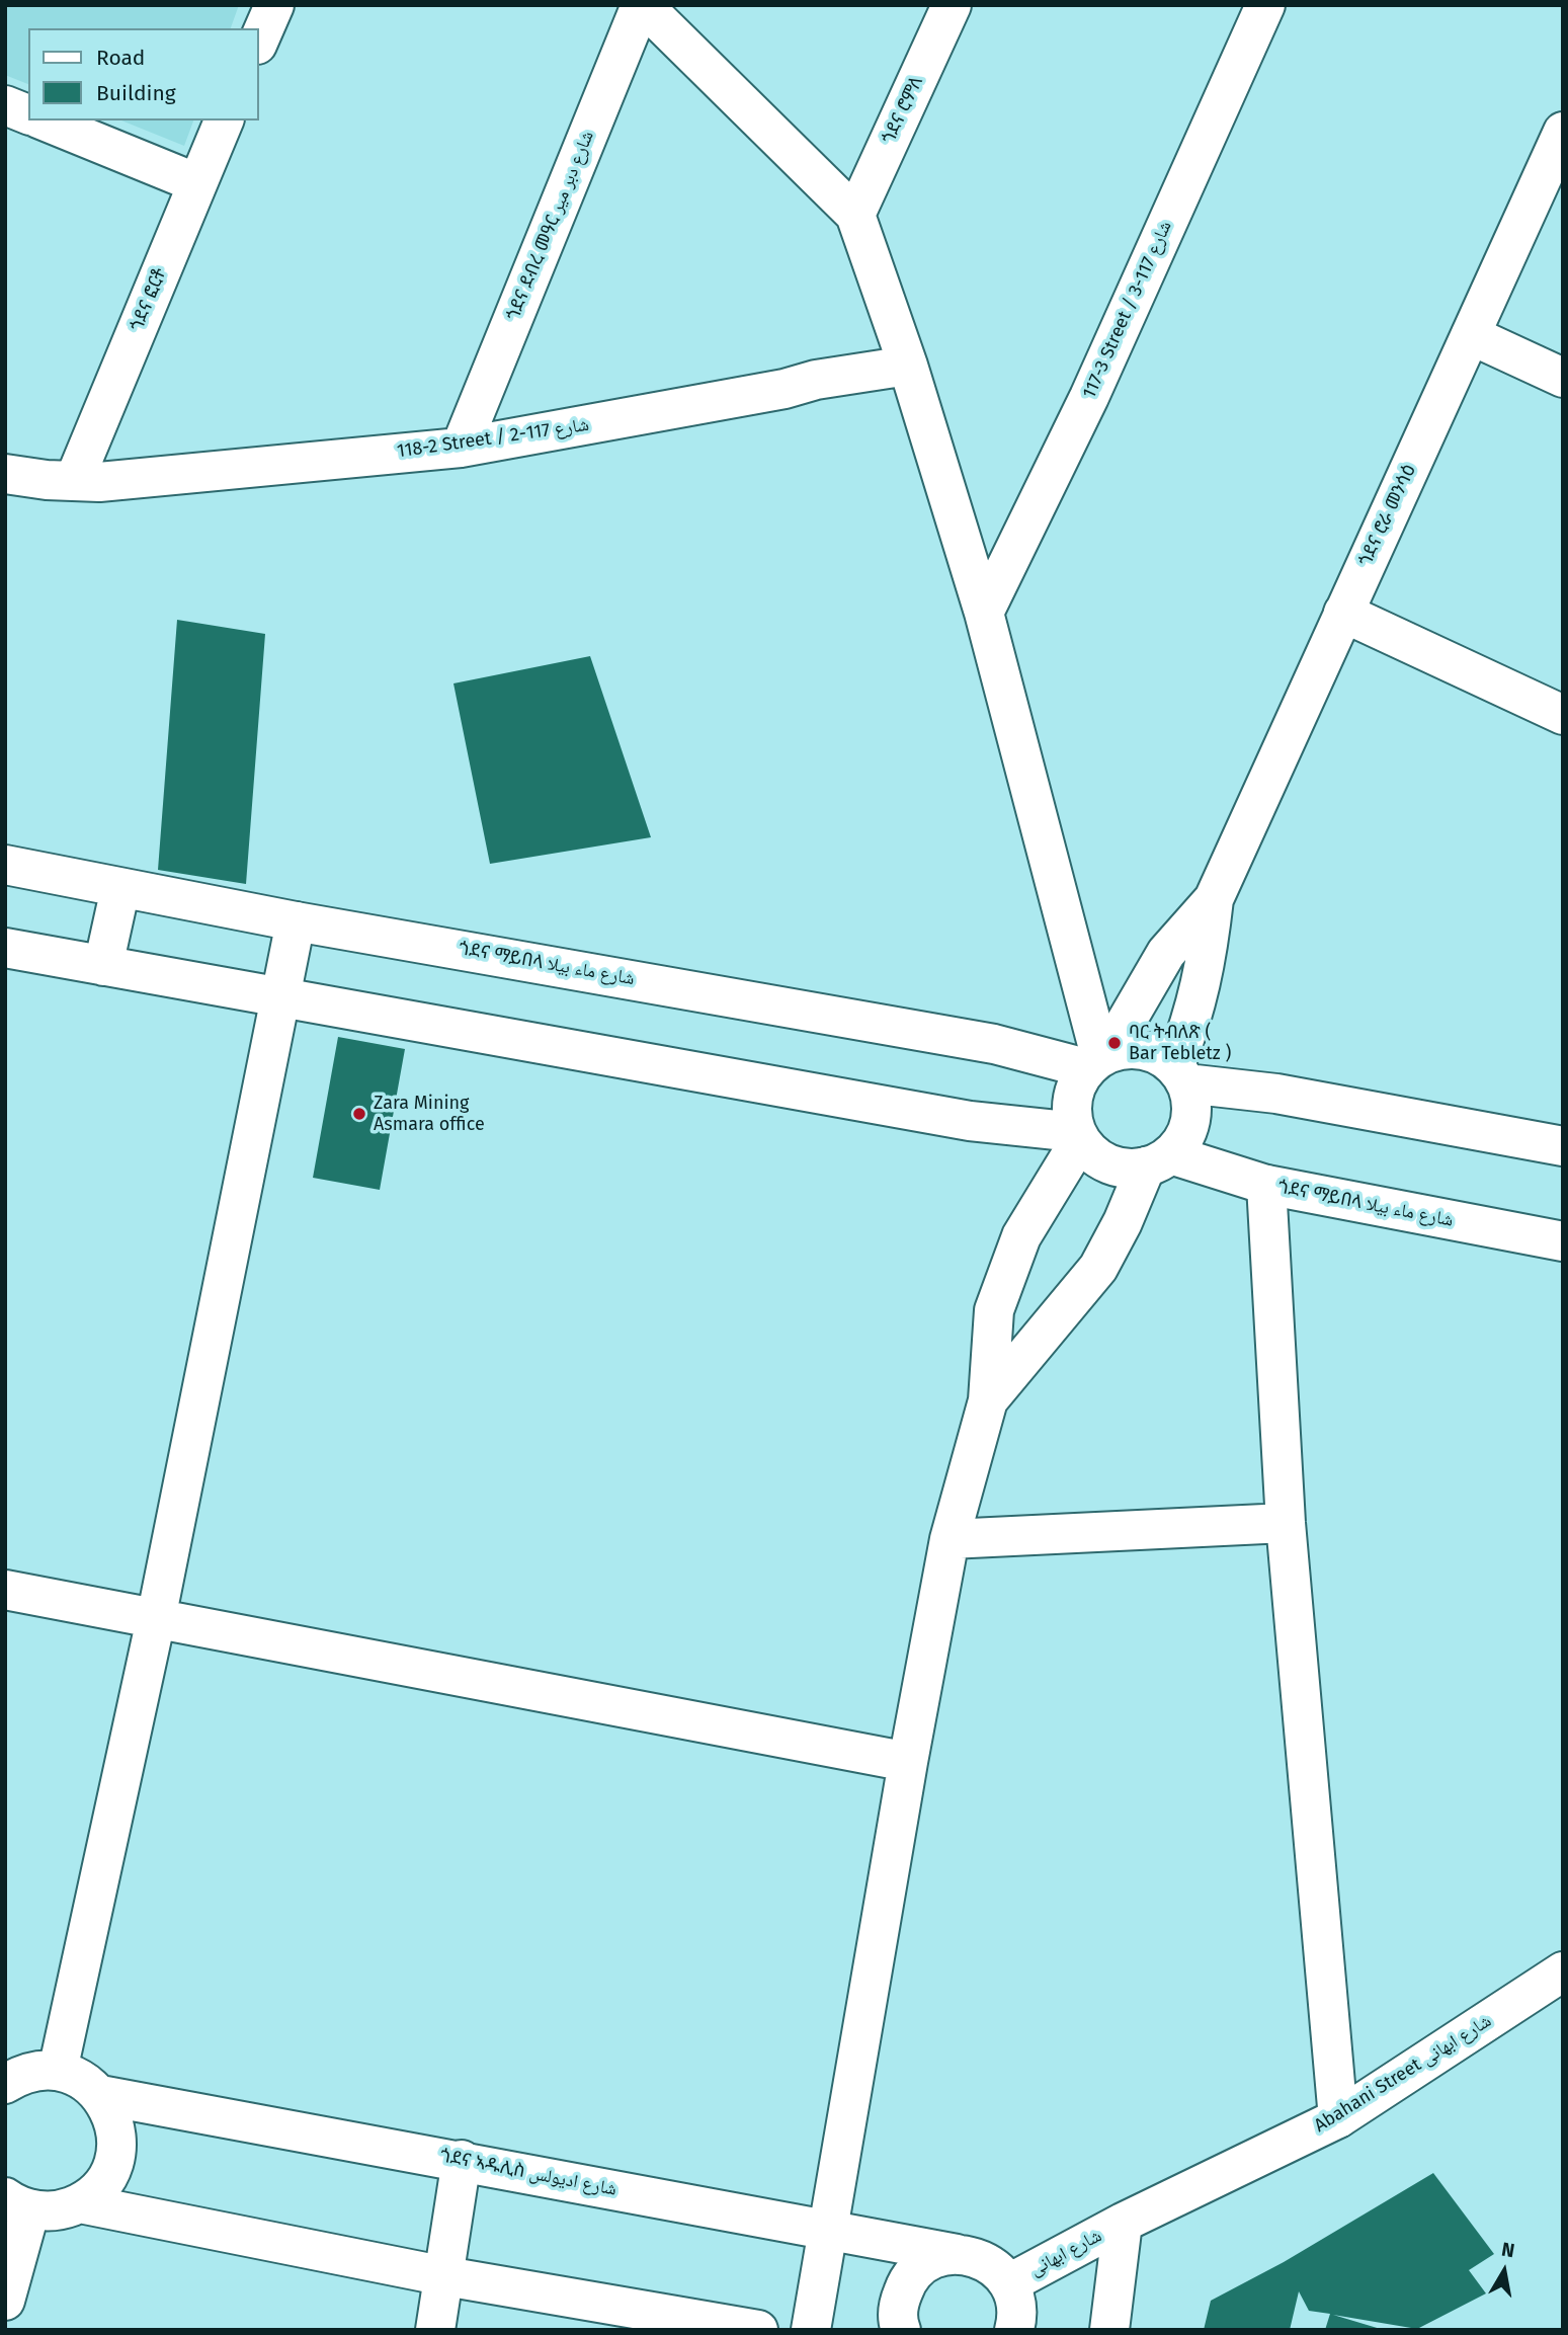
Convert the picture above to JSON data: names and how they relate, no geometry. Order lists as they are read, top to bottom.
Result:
{
  "streets": {
    "main road": [
      "ጎደና ሮምለ",
      "ጎደና ደብረ መዓር شارع دبر مير",
      "ጎደና ፎርቶ",
      "117-3 Street / شارع 117-3",
      "118-2 Street / شارع 117-2",
      "ጎደና ሮራ መንሳዕ",
      "ጎደና ማይበላ شارع ماء بيلا",
      "Abahani Street شارع ابهانى",
      "ጎደና ኣዱሊስ شارع اديولس",
      "شارع ابهانى"
    ]
  },
  "crossings": [
    ["ጎደና ደብረ መዓር شارع دبر مير", "118-2 Street / شارع 117-2"],
    ["ጎደና ፎርቶ", "118-2 Street / شارع 117-2"],
    ["ጎደና ሮራ መንሳዕ", "ጎደና ማይበላ شارع ماء بيلا"],
    ["Abahani Street شارع ابهانى", "شارع ابهانى"],
    ["ጎደና ኣዱሊስ شارع اديولس", "شارع ابهانى"]
  ],
  "places": ["ባር ትብለጽ ( Bar Tebletz )", "Zara Mining Asmara office"],
  "legend": ["Road", "Building"],
  "north": "top"
}
